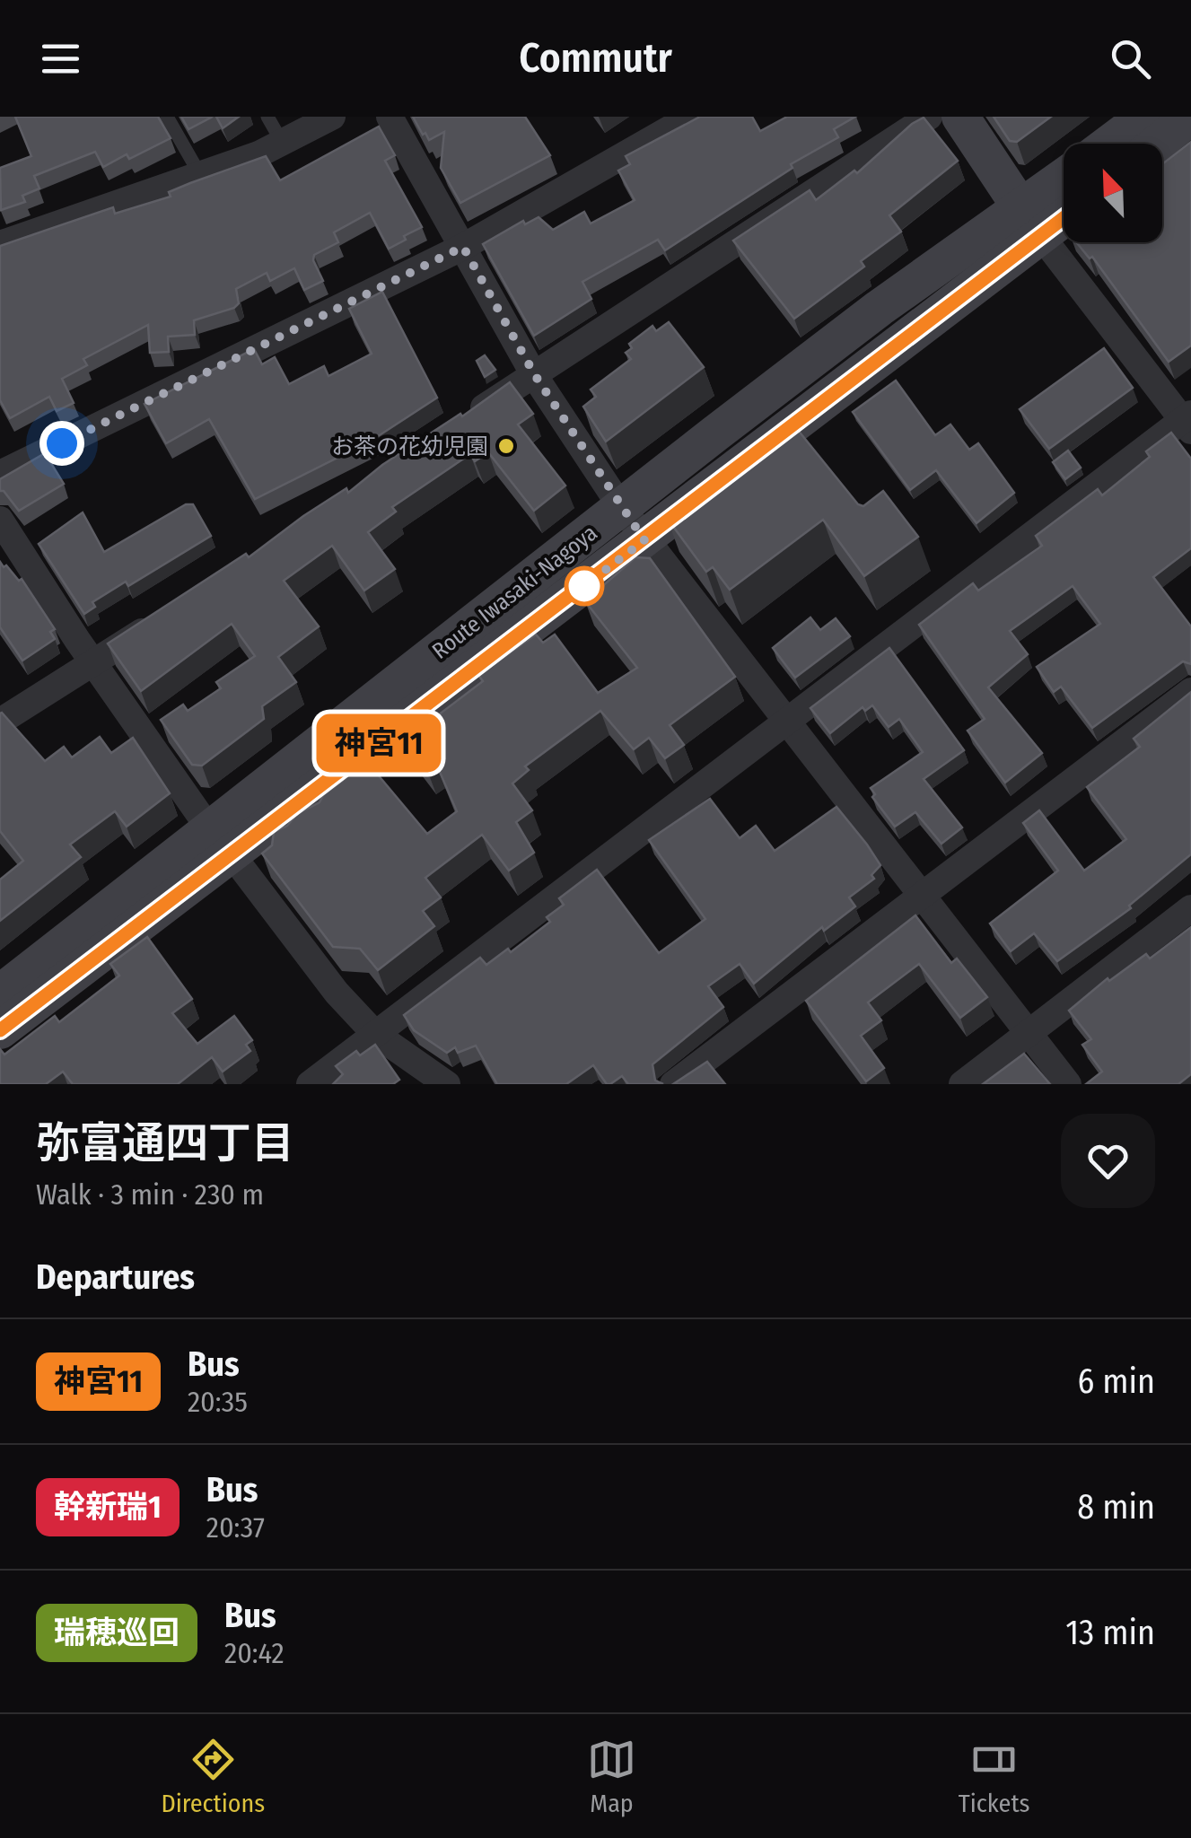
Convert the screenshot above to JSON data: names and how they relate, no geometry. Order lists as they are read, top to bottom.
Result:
{
  "streets": {
    "main road": ["Route Iwasaki-Nagoya"]
  },
  "places": ["お茶の花幼児園"],
  "lines": ["bus line 神宮11"],
  "north": "top left",
  "page": {
    "header": "Commutr",
    "on_map": "神宮11",
    "heading": [
      ["弥富通四丁目", "Walk · 3 min · 230 m"],
      "Departures"
    ],
    "list": [
      {
        "mark": "神宮11",
        "name": "Bus",
        "note": "20:35",
        "value": "6 min"
      },
      {
        "mark": "幹新瑞1",
        "name": "Bus",
        "note": "20:37",
        "value": "8 min"
      },
      {
        "mark": "瑞穂巡回",
        "name": "Bus",
        "note": "20:42",
        "value": "13 min"
      }
    ],
    "tabs": ["Directions", "Map", "Tickets"]
  }
}
